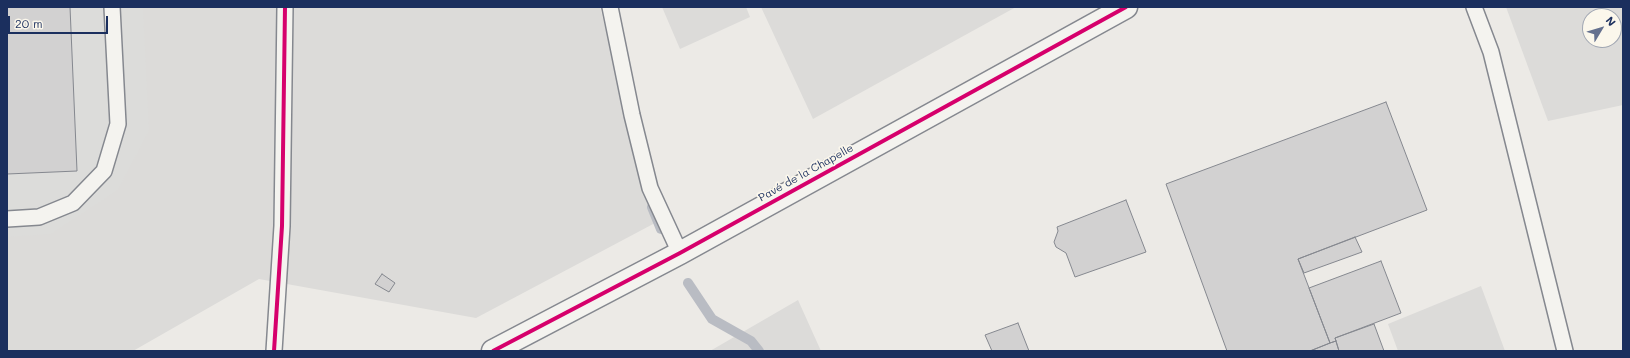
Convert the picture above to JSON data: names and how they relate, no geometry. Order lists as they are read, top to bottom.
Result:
{
  "streets": {
    "main road": ["Pavé de la Chapelle"]
  },
  "scale_bar": "20 m",
  "north": "top right"
}
